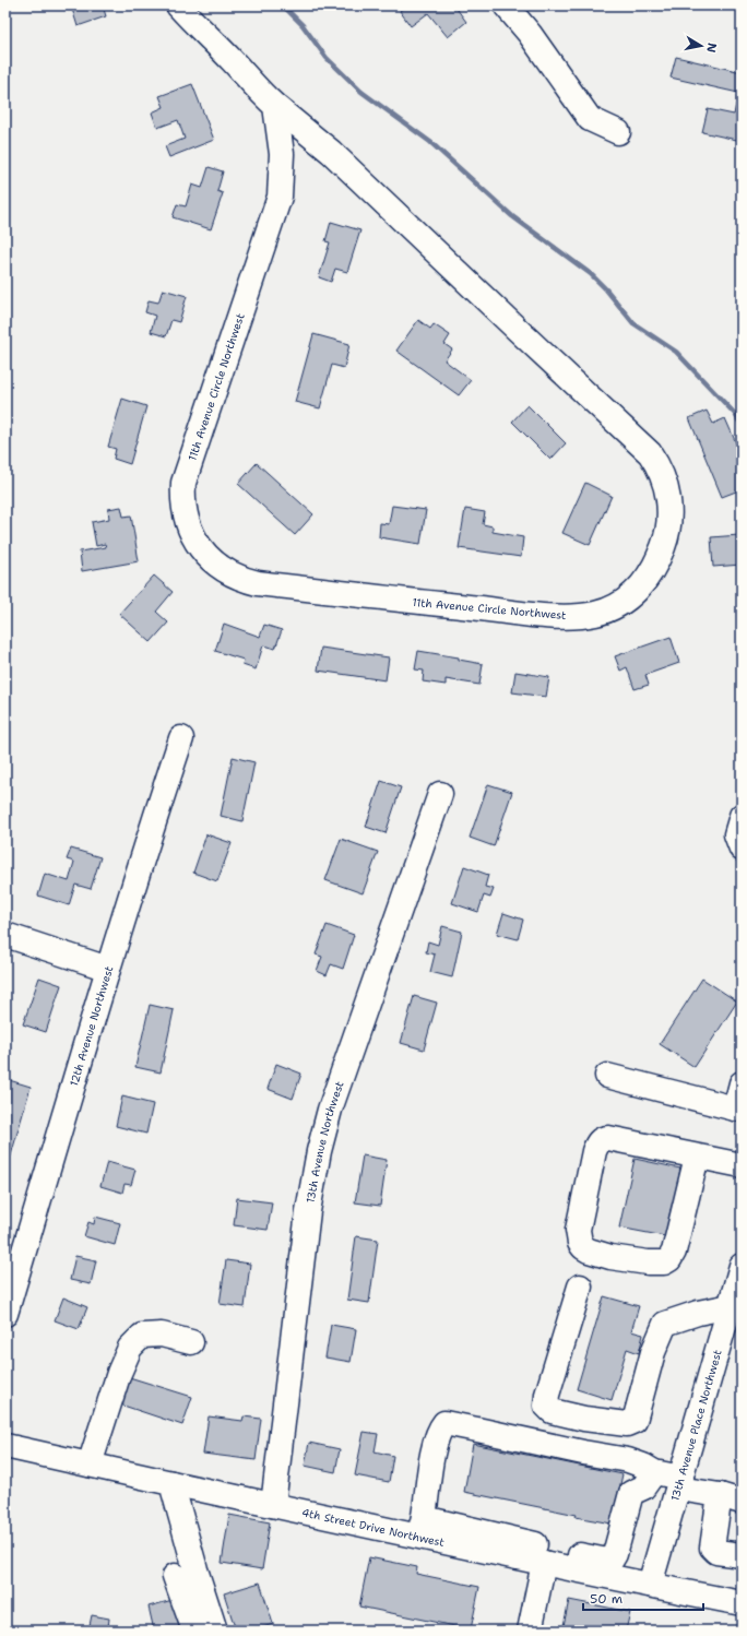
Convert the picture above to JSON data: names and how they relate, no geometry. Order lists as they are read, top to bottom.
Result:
{
  "streets": {
    "street": [
      "11th Avenue Circle Northwest",
      "12th Avenue Northwest",
      "13th Avenue Northwest",
      "13th Avenue Place Northwest",
      "4th Street Drive Northwest"
    ]
  },
  "crossings": [
    ["13th Avenue Northwest", "4th Street Drive Northwest"],
    ["13th Avenue Place Northwest", "4th Street Drive Northwest"]
  ],
  "scale_bar": "50 m",
  "north": "right"
}
